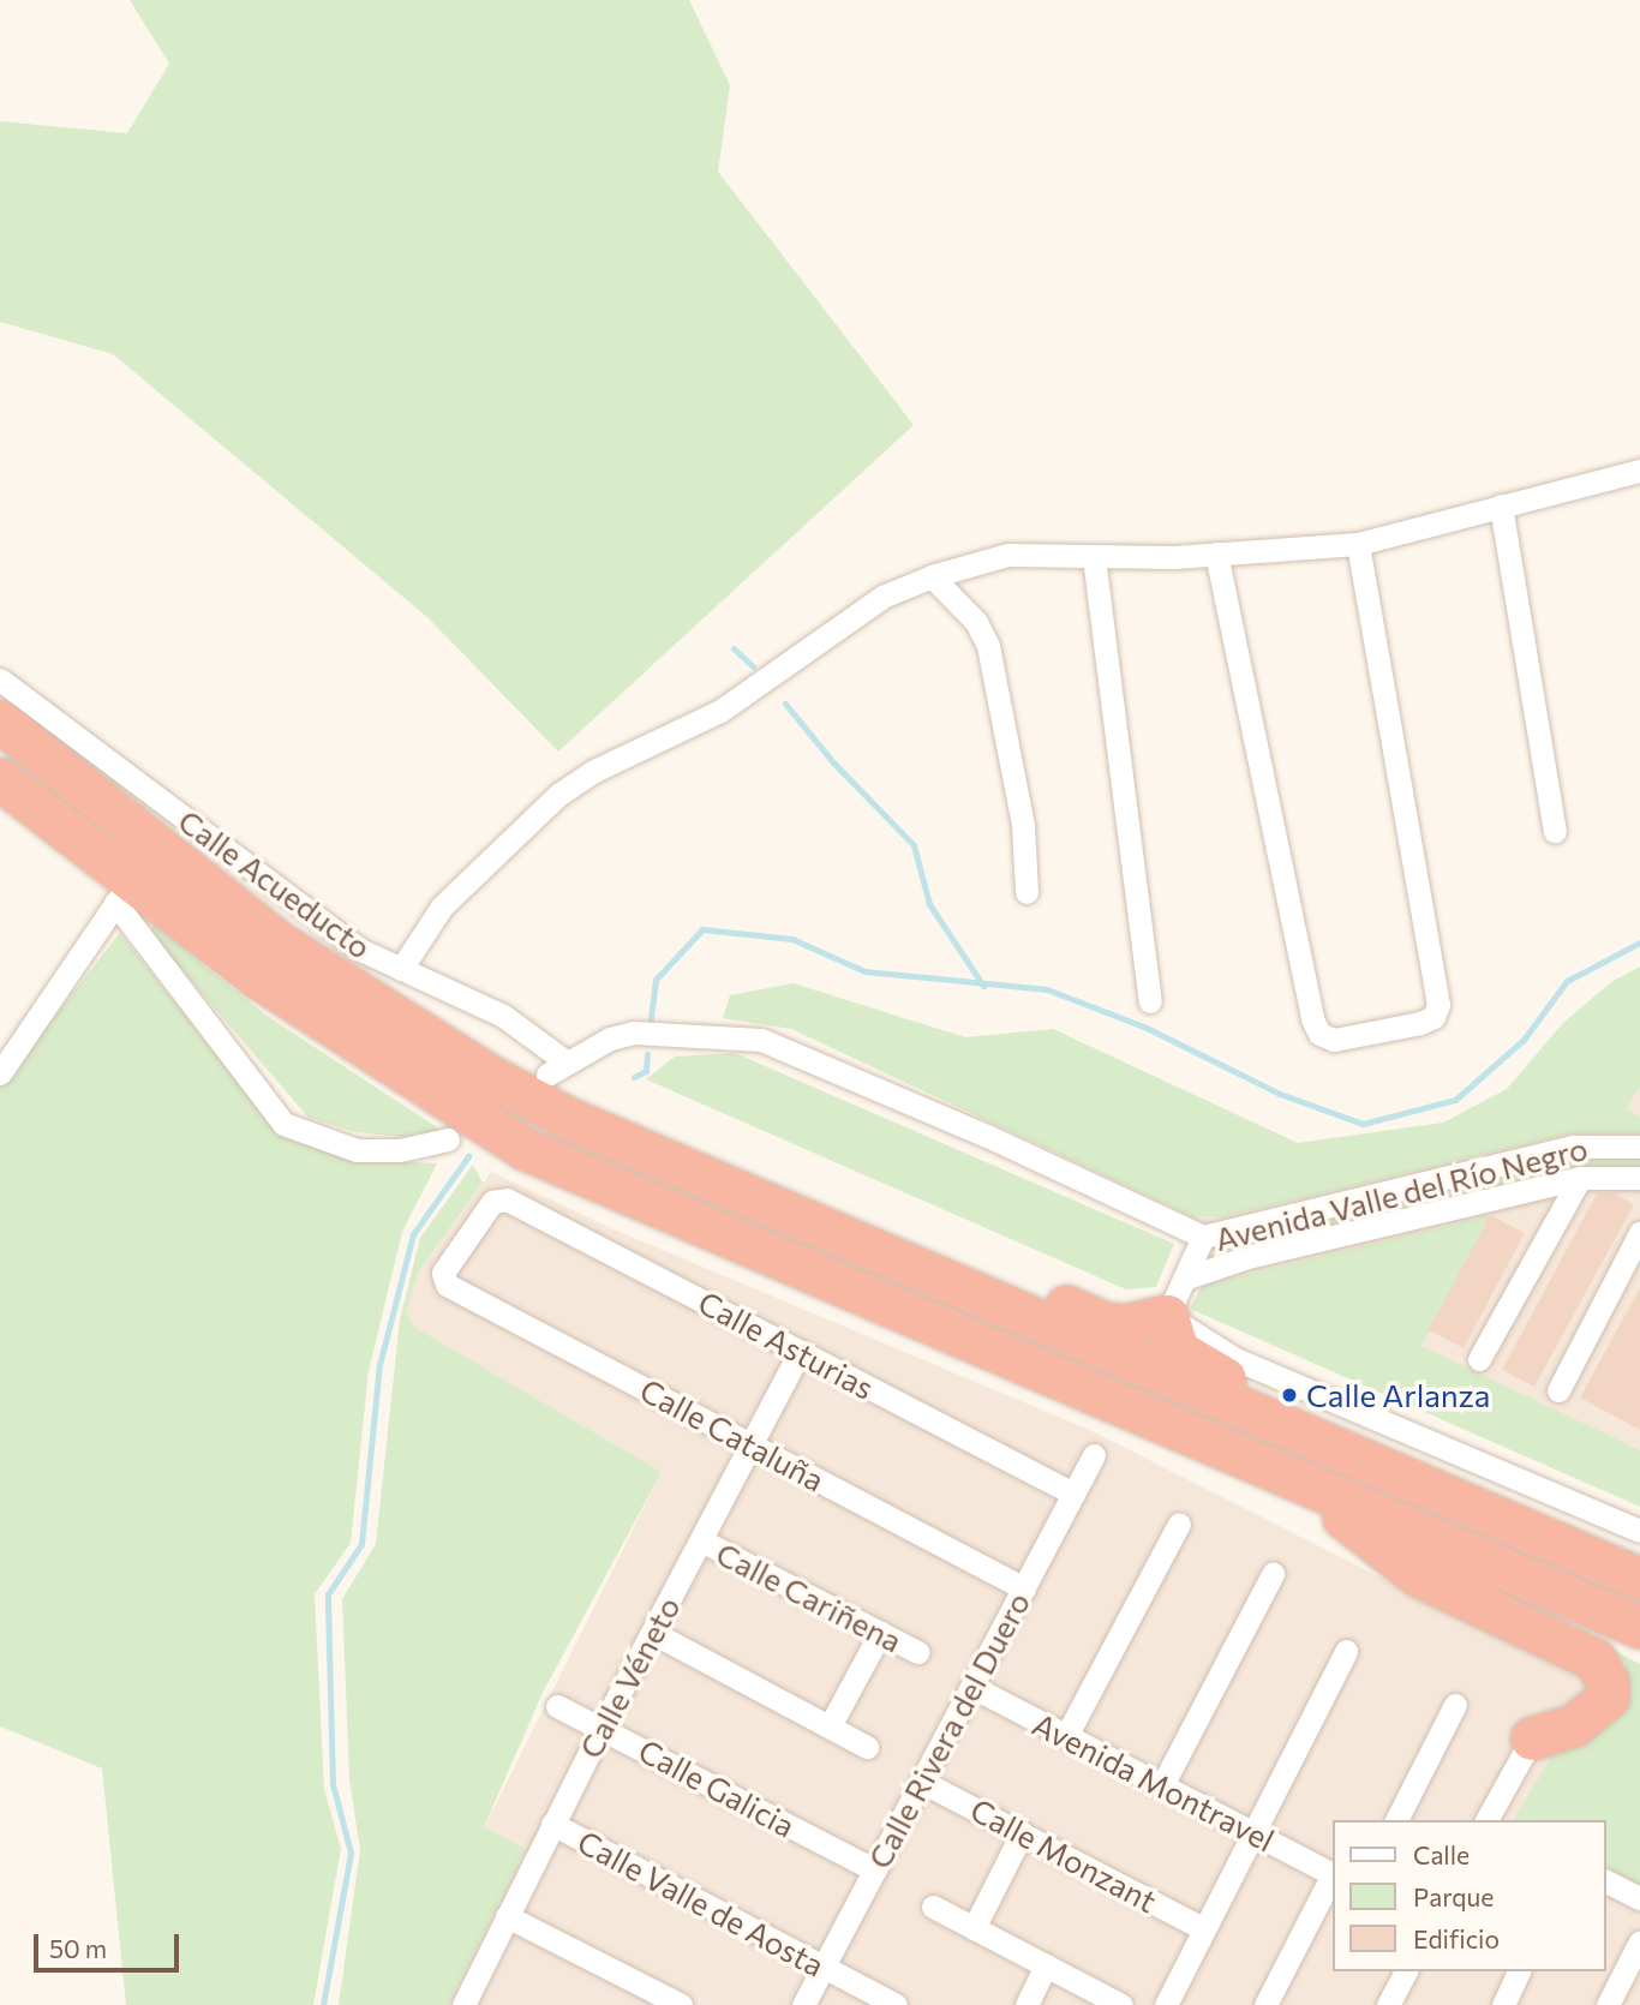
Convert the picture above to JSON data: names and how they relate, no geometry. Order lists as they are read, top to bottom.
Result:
{
  "streets": {
    "street": [
      "Calle Acueducto",
      "Avenida Valle del Río Negro",
      "Calle Asturias",
      "Calle Cataluña",
      "Calle Cariñena",
      "Calle Véneto",
      "Calle Rivera del Duero",
      "Avenida Montravel",
      "Calle Galicia",
      "Calle Monzant",
      "Calle Valle de Aosta"
    ]
  },
  "crossings": [
    ["Calle Acueducto", "Avenida Valle del Río Negro"],
    ["Calle Asturias", "Calle Cataluña"],
    ["Calle Asturias", "Calle Véneto"],
    ["Calle Asturias", "Calle Rivera del Duero"],
    ["Calle Cataluña", "Calle Véneto"],
    ["Calle Cataluña", "Calle Rivera del Duero"],
    ["Calle Cariñena", "Calle Véneto"],
    ["Calle Véneto", "Calle Galicia"],
    ["Calle Véneto", "Calle Valle de Aosta"],
    ["Calle Rivera del Duero", "Avenida Montravel"],
    ["Calle Rivera del Duero", "Calle Galicia"],
    ["Calle Rivera del Duero", "Calle Monzant"],
    ["Calle Rivera del Duero", "Calle Valle de Aosta"]
  ],
  "places": ["Calle Arlanza"],
  "legend": ["Calle", "Parque", "Edificio"],
  "scale_bar": "50 m"
}
